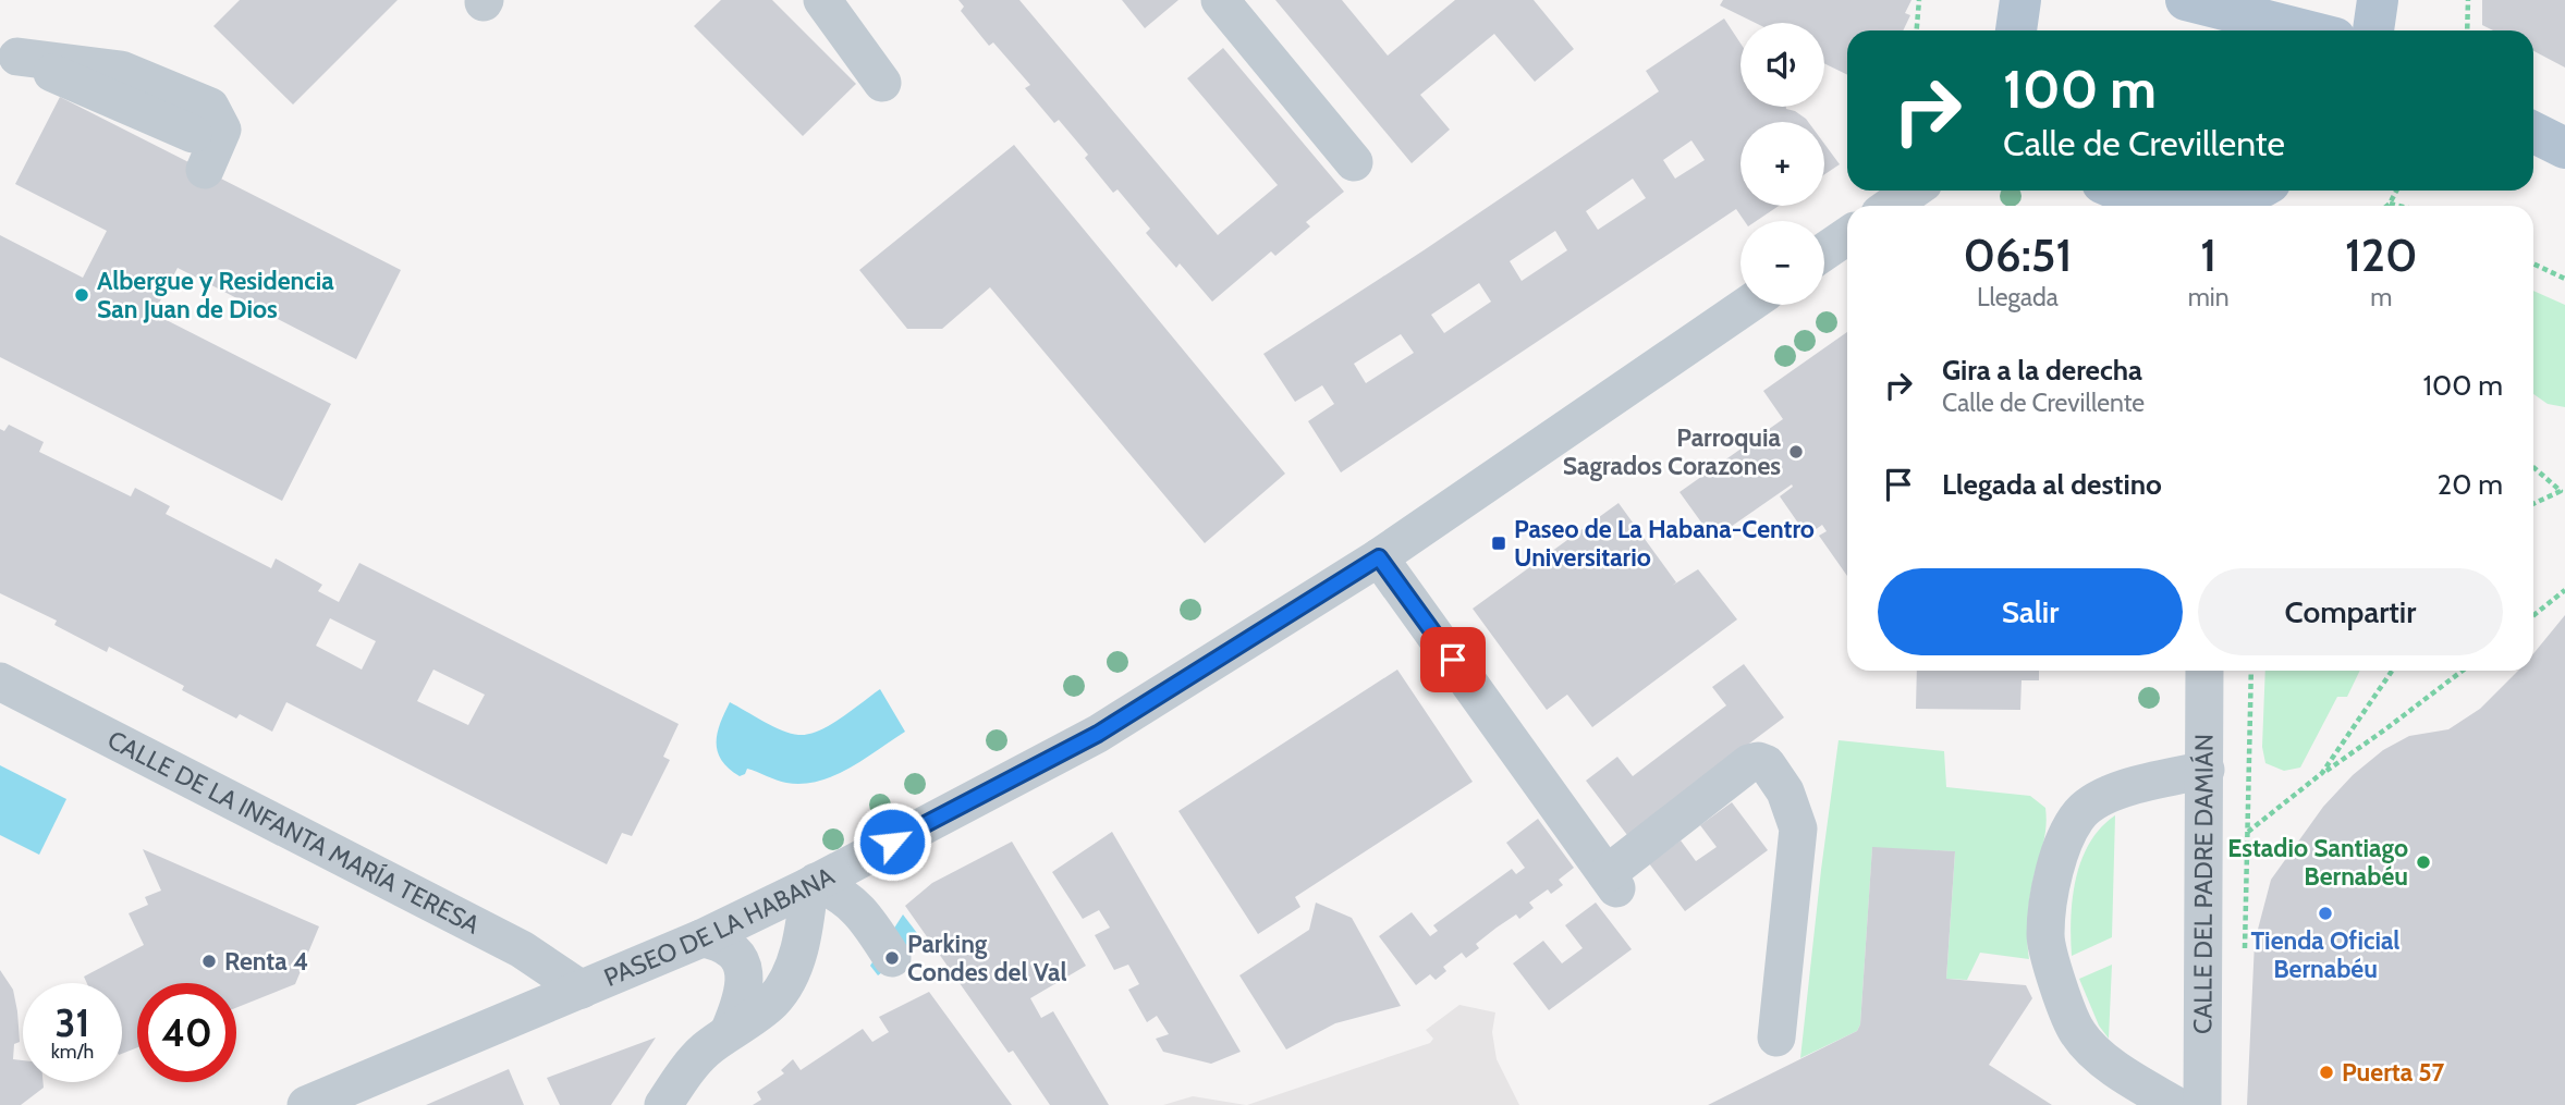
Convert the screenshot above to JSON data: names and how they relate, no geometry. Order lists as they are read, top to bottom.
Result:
{
  "streets": {
    "street": ["CALLE DE LA INFANTA MARÍA TERESA", "CALLE DEL PADRE DAMIÁN", "PASEO DE LA HABANA"]
  },
  "crossings": [
    ["CALLE DE LA INFANTA MARÍA TERESA", "PASEO DE LA HABANA"]
  ],
  "places": {
    "other": [
      "Albergue y Residencia San Juan de Dios",
      "Parroquia Sagrados Corazones",
      "Estadio Santiago Bernabéu",
      "Tienda Oficial Bernabéu",
      "Parking Condes del Val",
      "Renta 4",
      "Puerta 57"
    ],
    "transit": ["Paseo de La Habana-Centro Universitario"]
  },
  "page": {
    "map_buttons": ["+", "−"],
    "turn": ["100 m", "Calle de Crevillente"],
    "eta": [
      "06:51",
      "Llegada",
      "1",
      "min",
      "120",
      "m"
    ],
    "list": [
      {
        "name": "Gira a la derecha",
        "note": "Calle de Crevillente",
        "value": "100 m"
      },
      {
        "name": "Llegada al destino",
        "value": "20 m"
      }
    ],
    "buttons": ["Salir", "Compartir"],
    "speed": "31 km/h",
    "limit": "40"
  }
}
